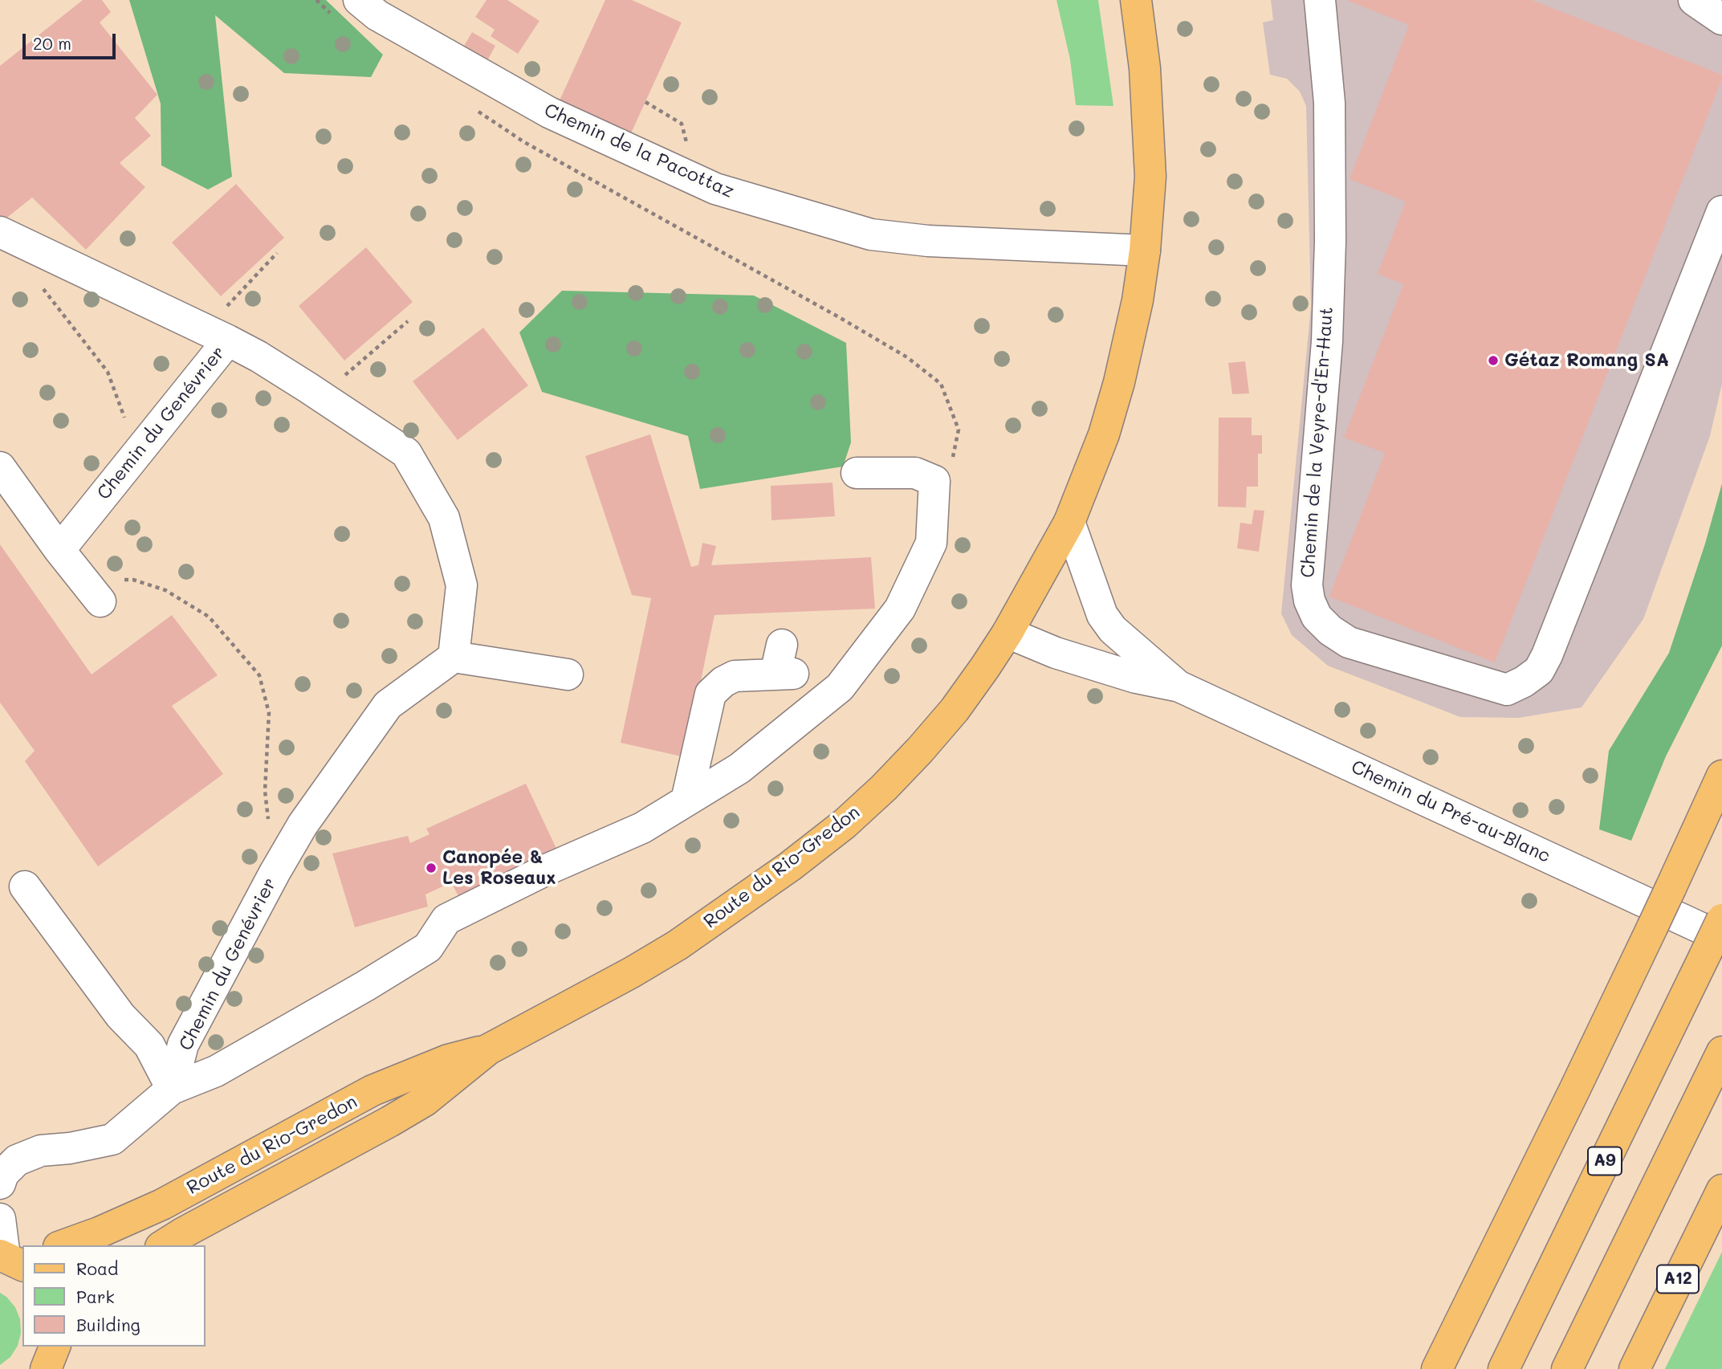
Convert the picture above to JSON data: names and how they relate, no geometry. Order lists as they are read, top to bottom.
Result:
{
  "streets": {
    "main road": ["Route du Rio-Gredon", "A9", "A12"],
    "street": [
      "Chemin de la Pacottaz",
      "Chemin du Genévrier",
      "Chemin de la Veyre-d'En-Haut",
      "Chemin du Pré-au-Blanc"
    ]
  },
  "crossings": [
    ["Chemin de la Pacottaz", "Route du Rio-Gredon"],
    ["Chemin du Pré-au-Blanc", "Route du Rio-Gredon"],
    ["Chemin du Pré-au-Blanc", "A9"]
  ],
  "places": ["Gétaz Romang SA", "Canopée & Les Roseaux"],
  "legend": ["Road", "Park", "Building"],
  "scale_bar": "20 m"
}
